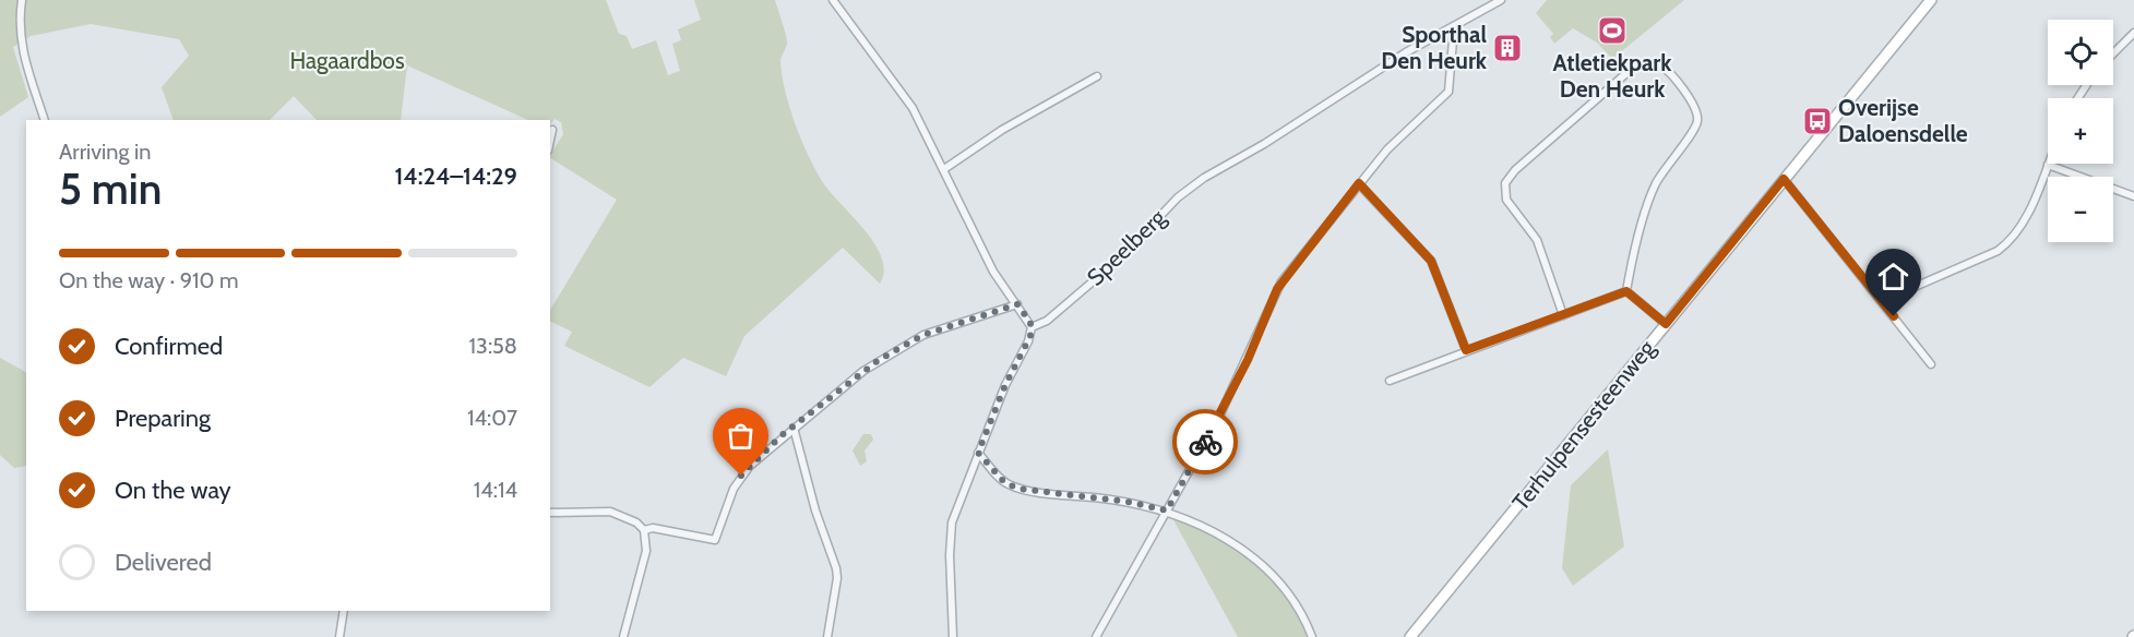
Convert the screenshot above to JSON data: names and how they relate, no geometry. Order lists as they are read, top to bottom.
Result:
{
  "streets": {
    "main road": ["Terhulpensesteenweg"],
    "street": ["Speelberg"]
  },
  "parks": ["Hagaardbos"],
  "places": {
    "sports": ["Atletiekpark Den Heurk"],
    "building": ["Sporthal Den Heurk"],
    "bus stop": ["Overijse Daloensdelle"]
  },
  "page": {
    "map_buttons": ["+", "−"],
    "heading": ["5 min", "Arriving in", "14:24–14:29"],
    "bar": "On the way · 910 m",
    "list": [
      ["Confirmed", "13:58"],
      ["Preparing", "14:07"],
      ["On the way", "14:14"],
      "Delivered"
    ]
  }
}
